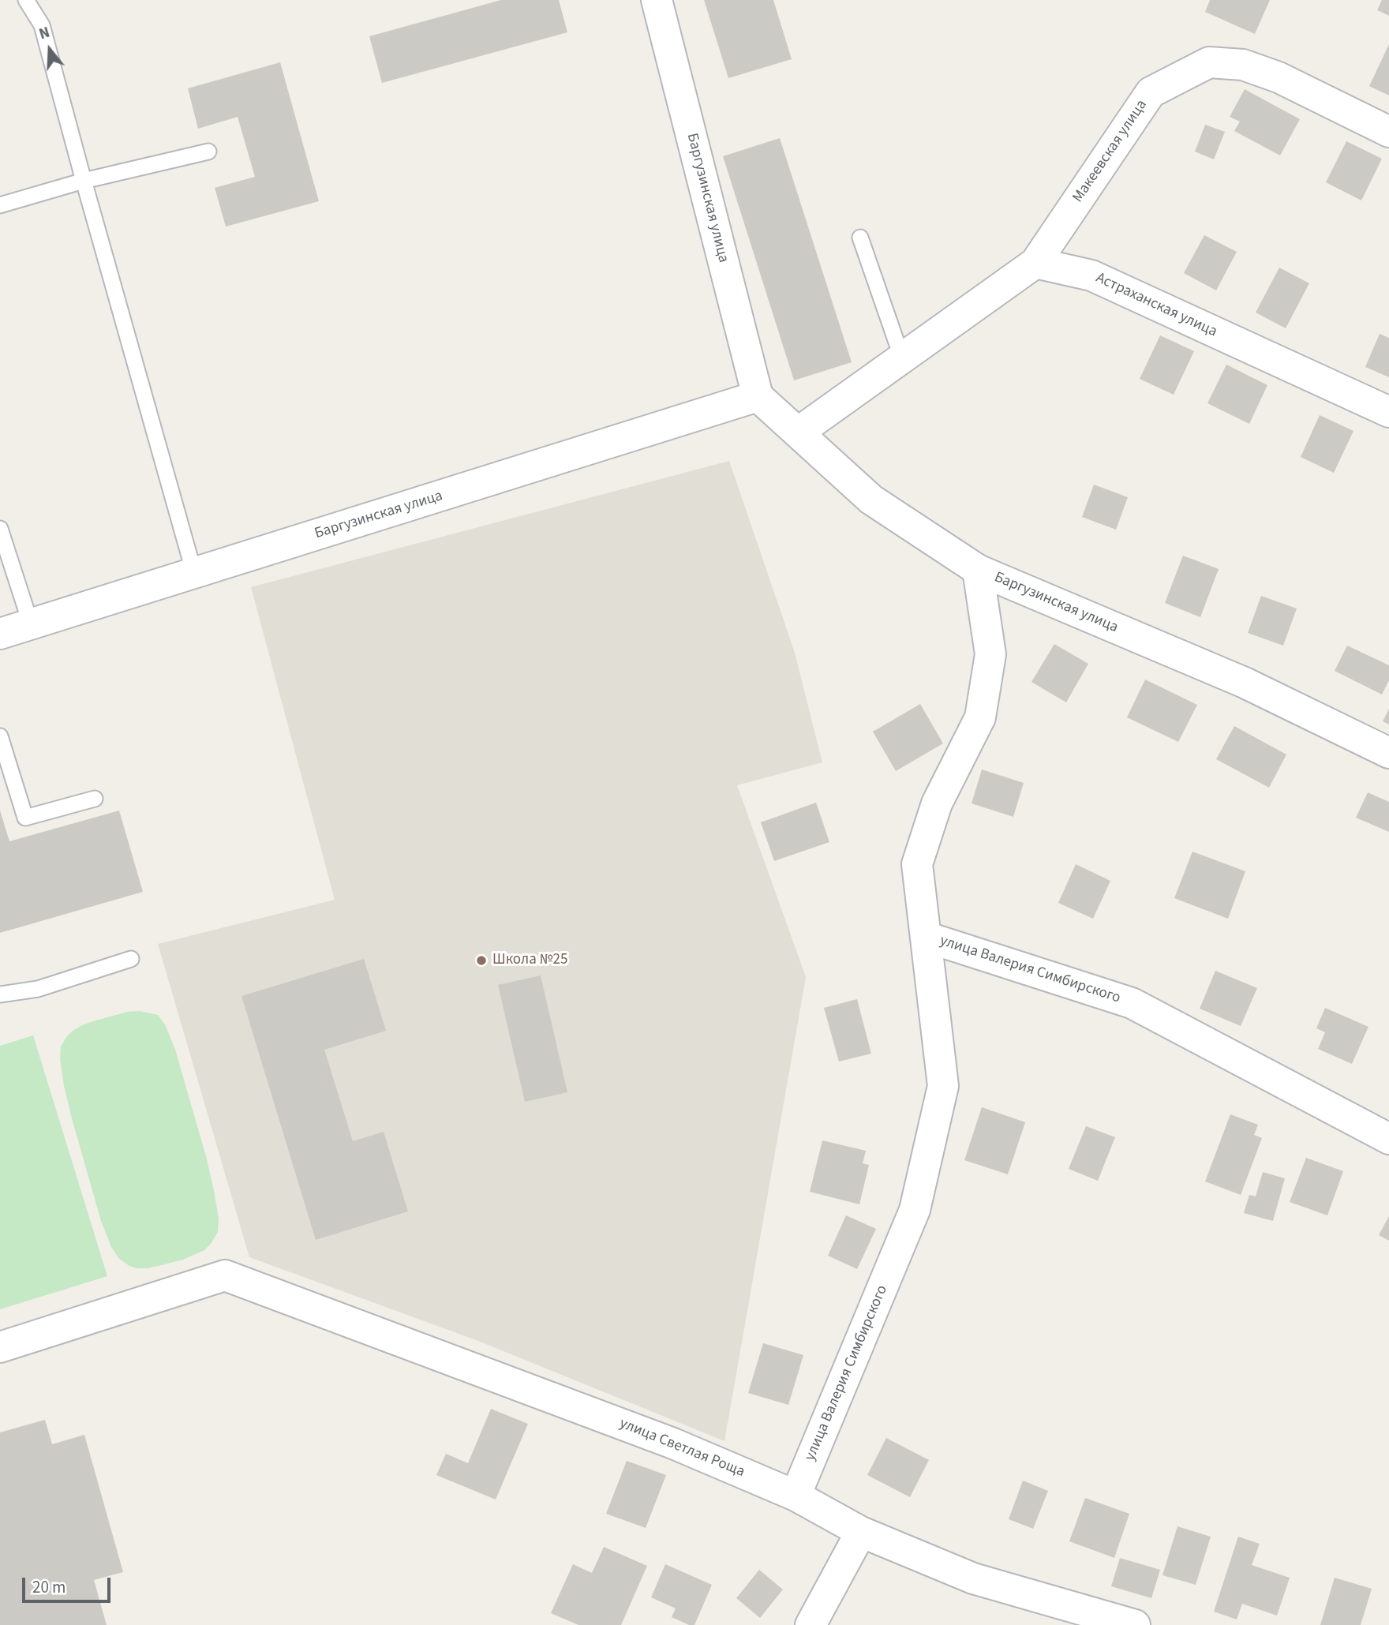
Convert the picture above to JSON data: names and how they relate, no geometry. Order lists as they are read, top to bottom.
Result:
{
  "streets": {
    "street": [
      "Макеевская улица",
      "Баргузинская улица",
      "Астраханская улица",
      "улица Валерия Симбирского",
      "улица Светлая Роща"
    ]
  },
  "crossings": [
    ["Макеевская улица", "Астраханская улица"],
    ["улица Валерия Симбирского", "улица Светлая Роща"]
  ],
  "places": ["Школа №25"],
  "scale_bar": "20 m",
  "north": "top"
}
